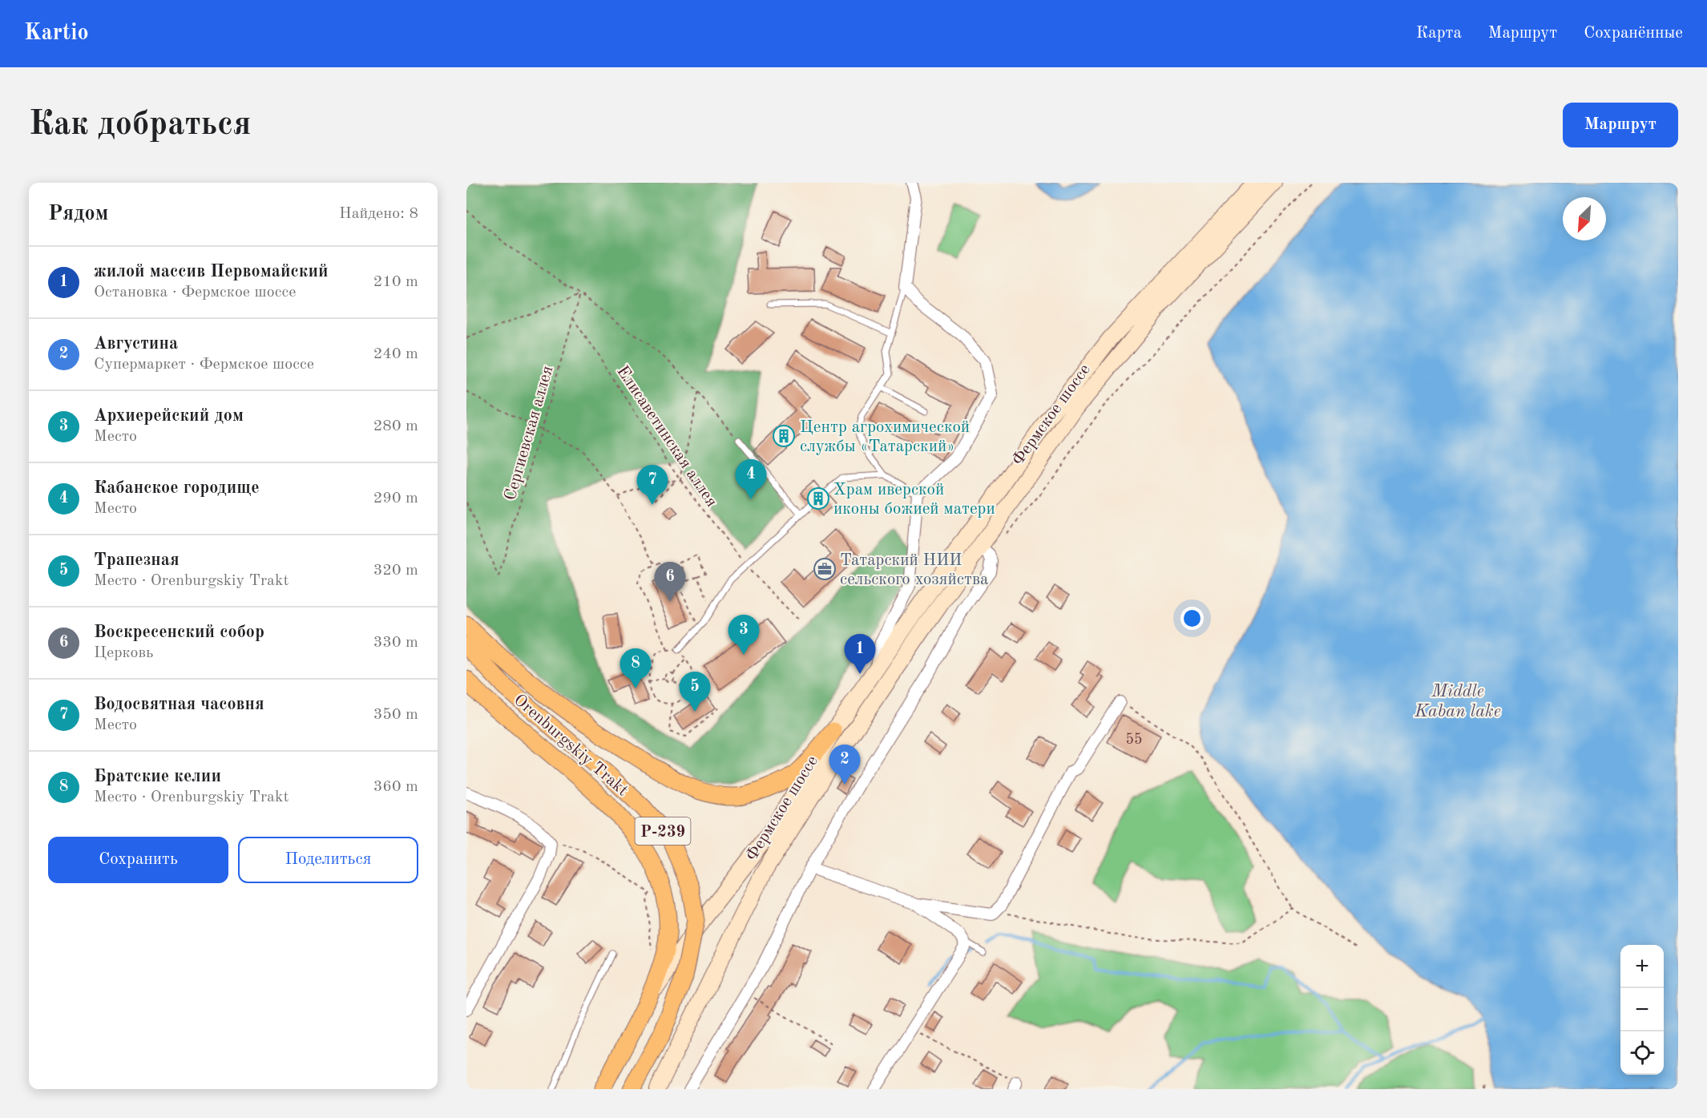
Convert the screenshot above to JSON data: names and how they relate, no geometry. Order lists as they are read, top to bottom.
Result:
{
  "streets": {
    "main road": ["Фермское шоссе", "Orenburgskiy Trakt", "Р-239"],
    "path": ["Сергиевская аллея", "Елисаветинская аллея"]
  },
  "crossings": [
    ["Фермское шоссе", "Orenburgskiy Trakt"],
    ["Сергиевская аллея", "Елисаветинская аллея"]
  ],
  "water": ["Middle Kaban lake"],
  "places": {
    "building": ["Центр агрохимической службы «Татарский»", "Храм иверской иконы божией матери"],
    "office": ["Татарский НИИ сельского хозяйства"]
  },
  "house_numbers": ["55"],
  "north": "bottom left",
  "page": {
    "header": "Kartio",
    "nav": ["Карта", "Маршрут", "Сохранённые"],
    "buttons": [
      "Маршрут",
      ["Сохранить", "Поделиться"]
    ],
    "title": "Как добраться",
    "heading": ["Рядом", "Найдено: 8"],
    "list": [
      {
        "mark": "1",
        "name": "жилой массив Первомайский",
        "note": "Остановка · Фермское шоссе",
        "value": "210 m"
      },
      {
        "mark": "2",
        "name": "Августина",
        "note": "Супермаркет · Фермское шоссе",
        "value": "240 m"
      },
      {
        "mark": "3",
        "name": "Архиерейский дом",
        "note": "Место",
        "value": "280 m"
      },
      {
        "mark": "4",
        "name": "Кабанское городище",
        "note": "Место",
        "value": "290 m"
      },
      {
        "mark": "5",
        "name": "Трапезная",
        "note": "Место · Orenburgskiy Trakt",
        "value": "320 m"
      },
      {
        "mark": "6",
        "name": "Воскресенский собор",
        "note": "Церковь",
        "value": "330 m"
      },
      {
        "mark": "7",
        "name": "Водосвятная часовня",
        "note": "Место",
        "value": "350 m"
      },
      {
        "mark": "8",
        "name": "Братские келии",
        "note": "Место · Orenburgskiy Trakt",
        "value": "360 m"
      }
    ],
    "pins": [
      "4",
      "7",
      "6",
      "3",
      "1",
      "8",
      "5",
      "2"
    ],
    "map_buttons": ["+", "−"]
  }
}
